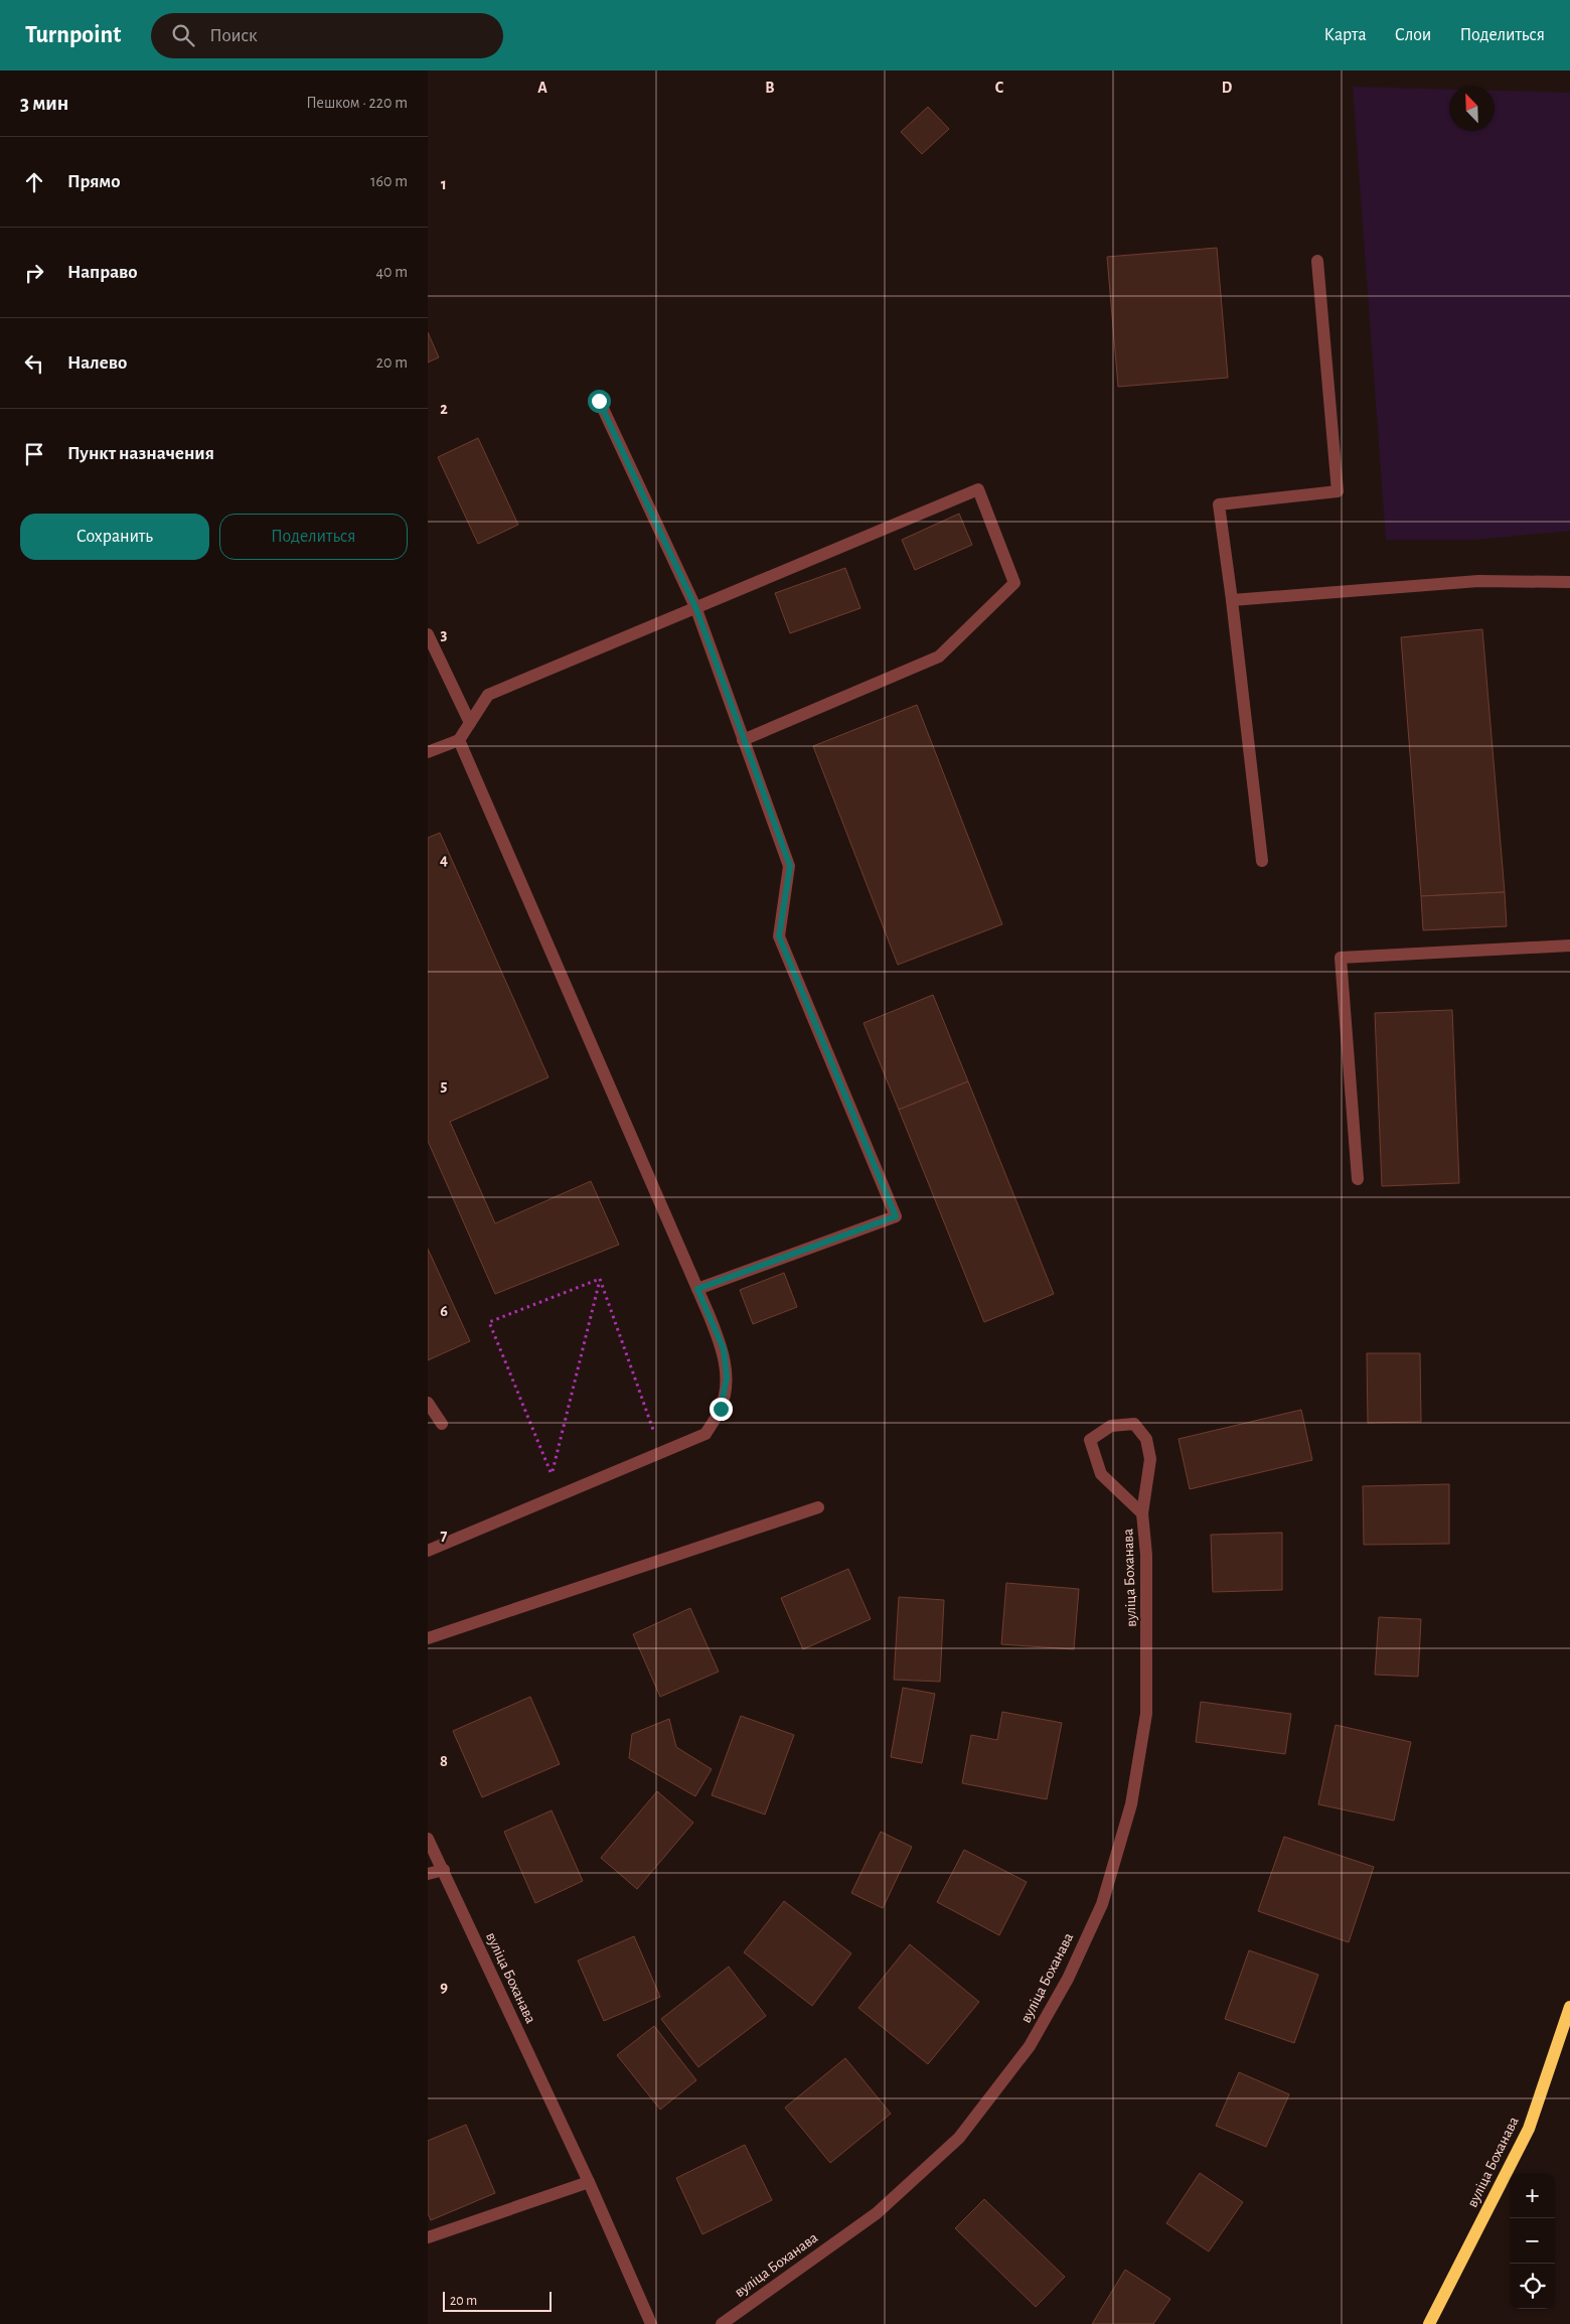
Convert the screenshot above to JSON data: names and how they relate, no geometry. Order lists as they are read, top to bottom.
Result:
{
  "streets": {
    "main road": ["вуліца Боханава"]
  },
  "scale_bar": "20 m",
  "north": "top left",
  "page": {
    "header": "Turnpoint",
    "search": "Поиск",
    "nav": ["Карта", "Слои", "Поделиться"],
    "heading": ["3 мин", "Пешком · 220 m"],
    "list": [
      ["Прямо", "160 m"],
      ["Направо", "40 m"],
      ["Налево", "20 m"],
      "Пункт назначения"
    ],
    "buttons": ["Сохранить", "Поделиться"],
    "map_buttons": ["+", "−"],
    "scale": "20 m"
  },
  "grid": {
    "columns": [
      "A",
      "B",
      "C",
      "D"
    ],
    "rows": [
      "1",
      "2",
      "3",
      "4",
      "5",
      "6",
      "7",
      "8",
      "9"
    ]
  }
}
